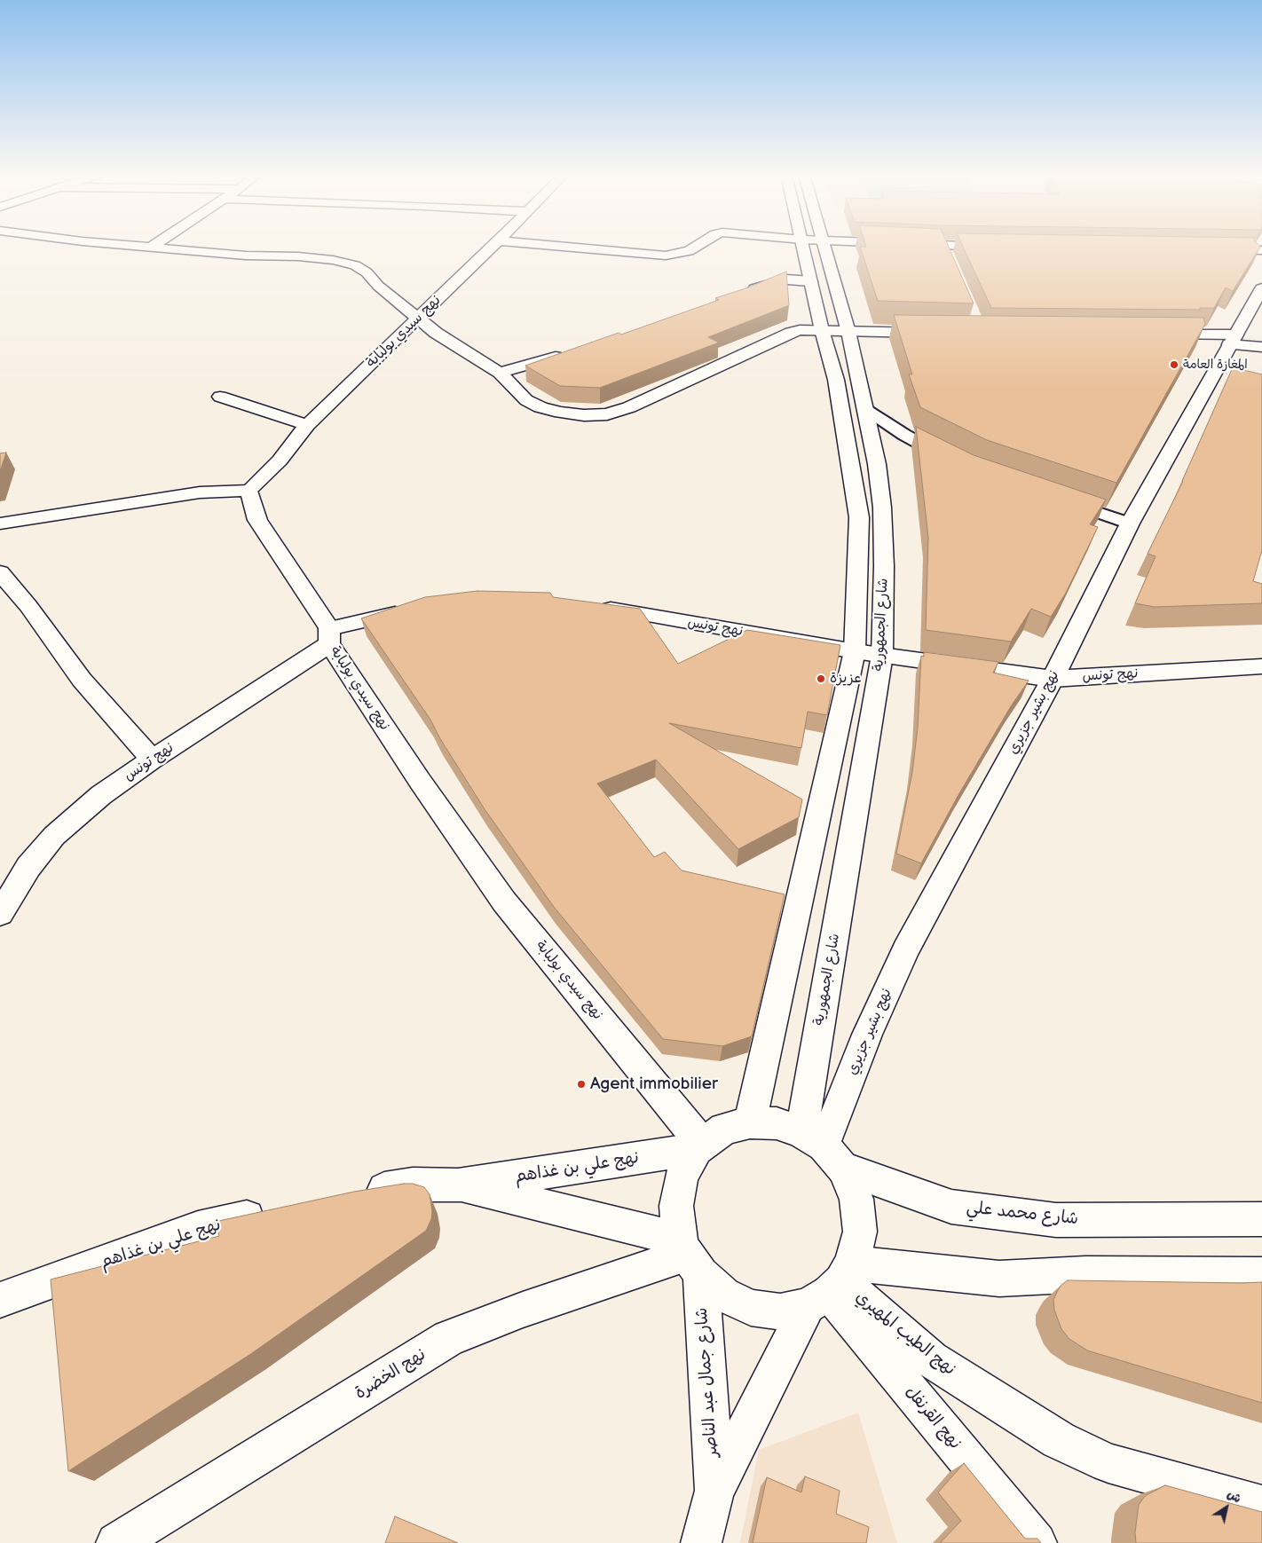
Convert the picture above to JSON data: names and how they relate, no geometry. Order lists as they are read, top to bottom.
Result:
{
  "streets": {
    "street": [
      "نهج سيدي بولبابة",
      "شارع الجمهورية",
      "نهج تونس",
      "نهج بشير جزيري",
      "نهج علي بن غذاهم",
      "شارع محمد علي",
      "نهج الطيب المهيري",
      "نهج الخضرة",
      "شارع جمال عبد الناصر",
      "نهج القرنفل"
    ]
  },
  "crossings": [
    ["نهج سيدي بولبابة", "نهج تونس"],
    ["نهج سيدي بولبابة", "نهج علي بن غذاهم"],
    ["نهج سيدي بولبابة", "شارع محمد علي"],
    ["نهج سيدي بولبابة", "شارع جمال عبد الناصر"],
    ["شارع الجمهورية", "نهج تونس"],
    ["شارع الجمهورية", "نهج بشير جزيري"],
    ["شارع الجمهورية", "شارع محمد علي"],
    ["شارع الجمهورية", "شارع جمال عبد الناصر"],
    ["نهج تونس", "نهج بشير جزيري"],
    ["نهج بشير جزيري", "شارع محمد علي"],
    ["نهج بشير جزيري", "شارع جمال عبد الناصر"],
    ["نهج علي بن غذاهم", "شارع محمد علي"],
    ["نهج علي بن غذاهم", "نهج الخضرة"],
    ["نهج علي بن غذاهم", "شارع جمال عبد الناصر"],
    ["شارع محمد علي", "شارع جمال عبد الناصر"],
    ["نهج الطيب المهيري", "شارع جمال عبد الناصر"],
    ["نهج الطيب المهيري", "نهج القرنفل"],
    ["نهج الخضرة", "شارع جمال عبد الناصر"],
    ["شارع جمال عبد الناصر", "نهج القرنفل"]
  ],
  "places": ["المغازة العامة", "عزيزة", "Agent immobilier"],
  "north": "top right"
}
